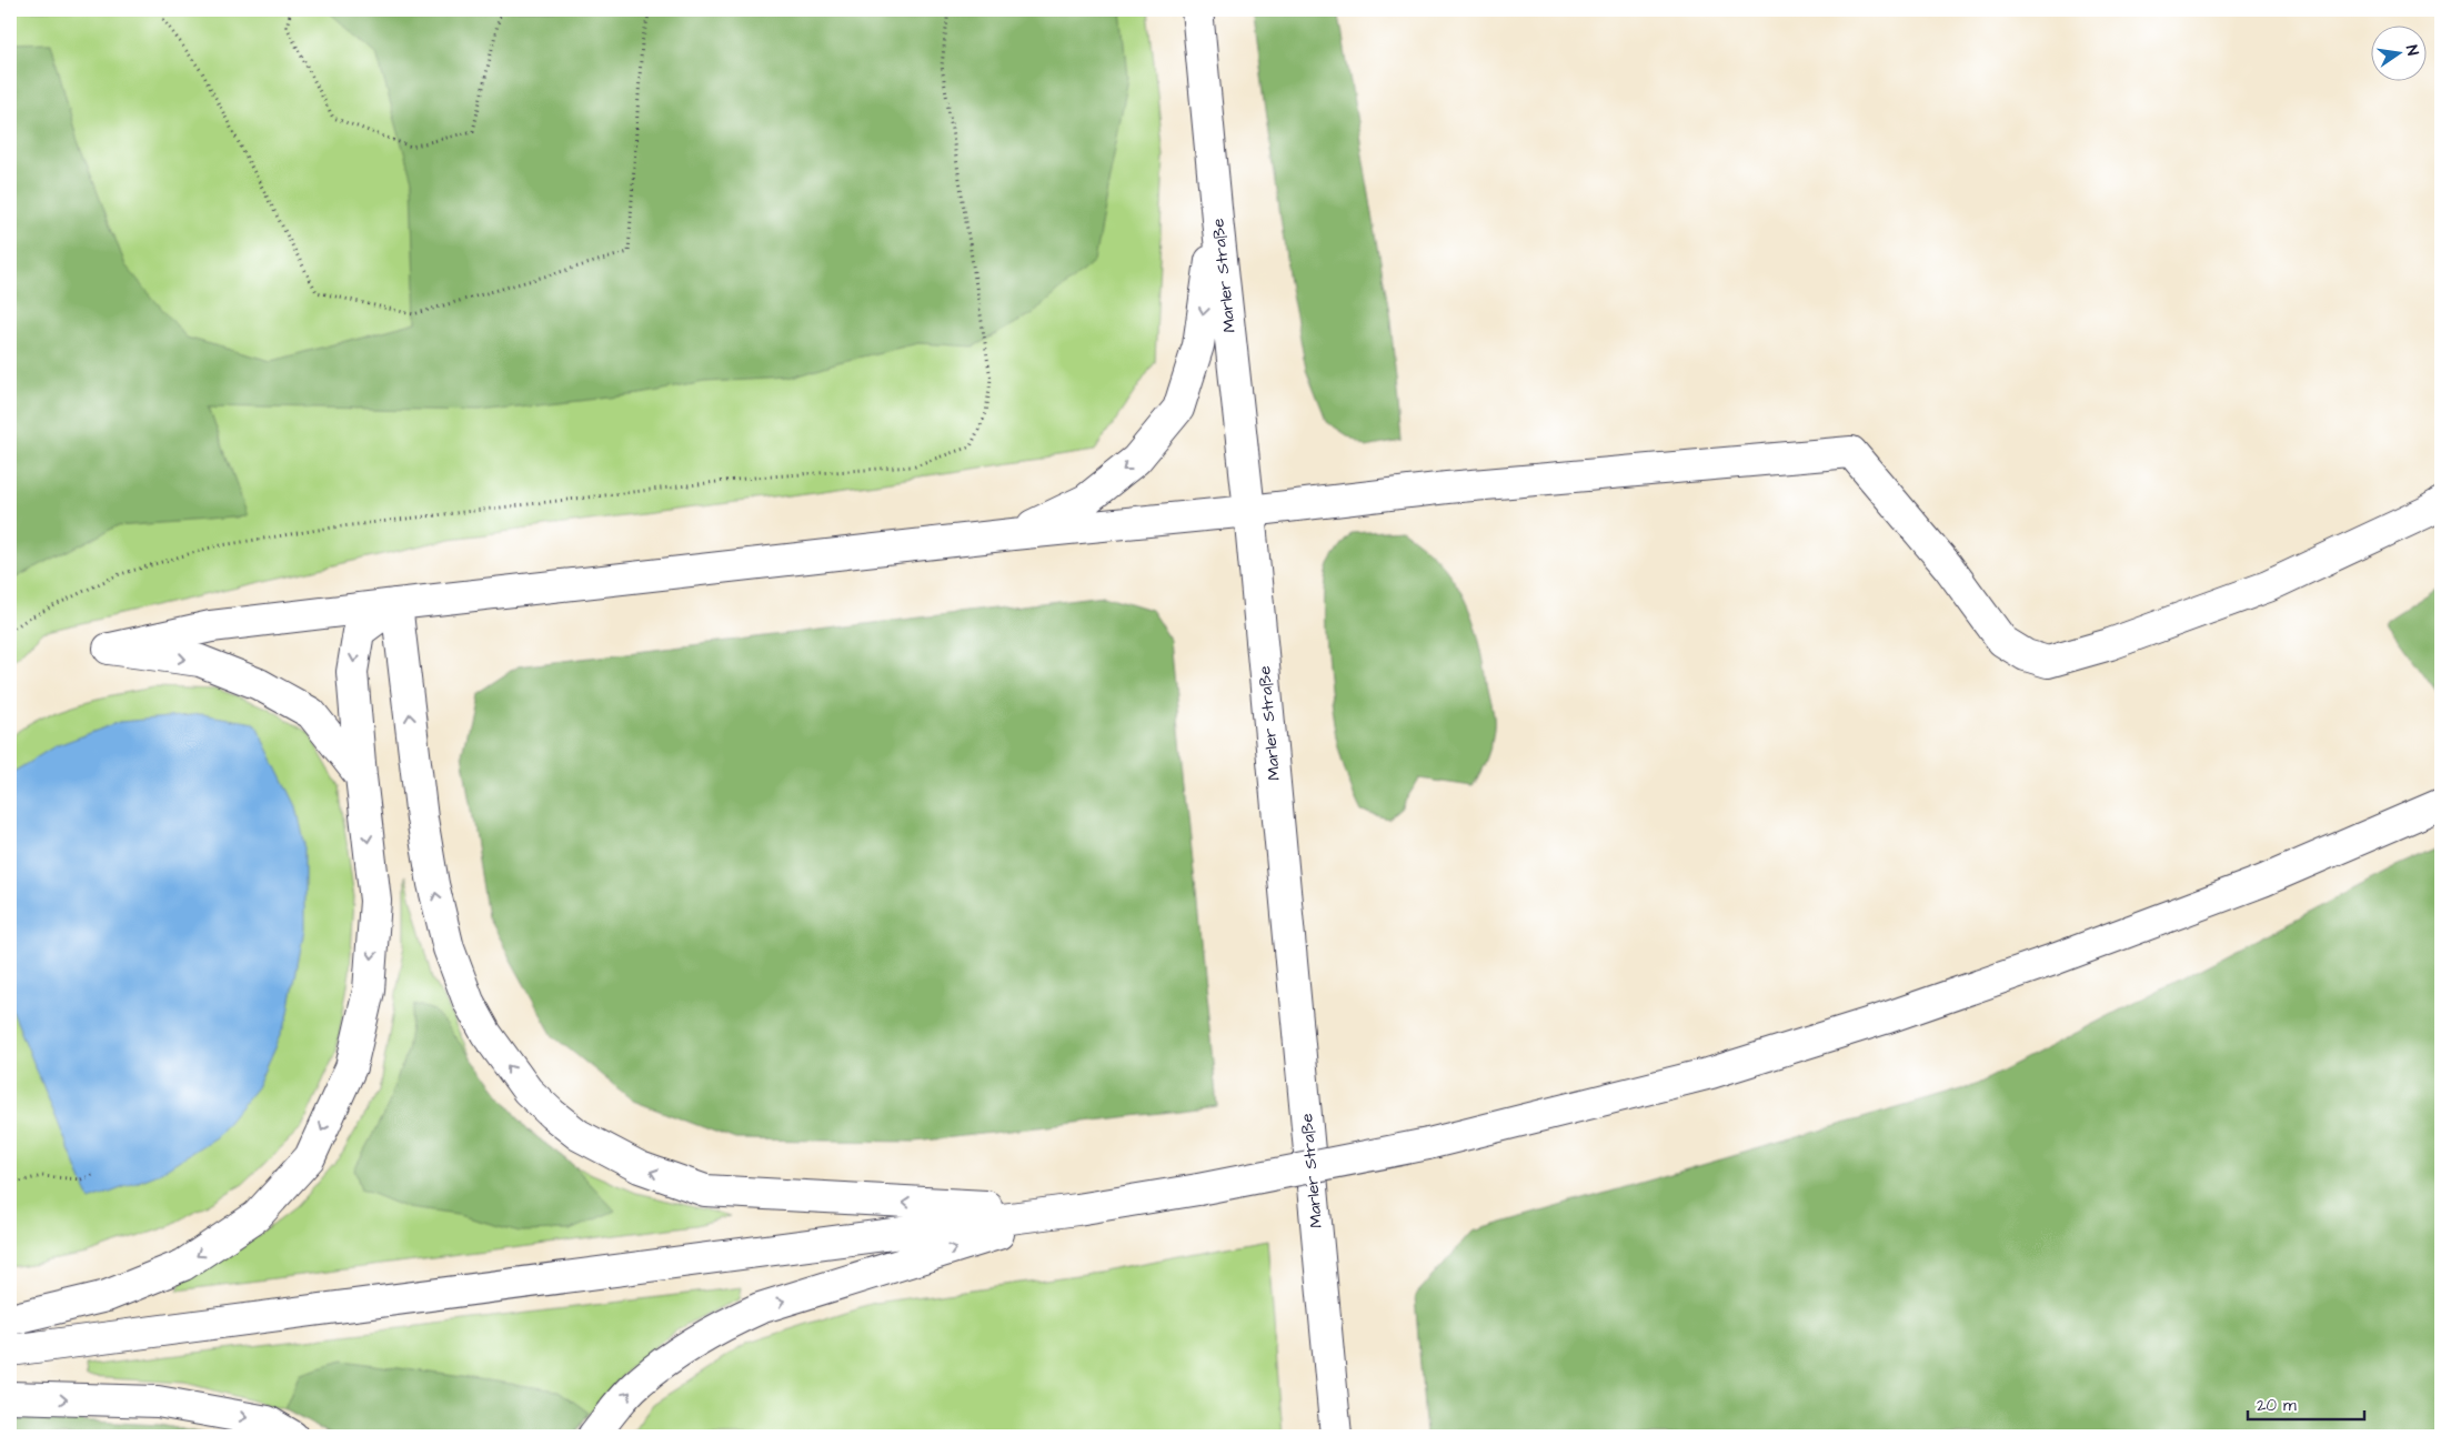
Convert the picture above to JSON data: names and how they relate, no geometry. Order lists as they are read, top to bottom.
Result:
{
  "streets": {
    "main road": ["Marler Straße"]
  },
  "scale_bar": "20 m",
  "north": "right"
}
